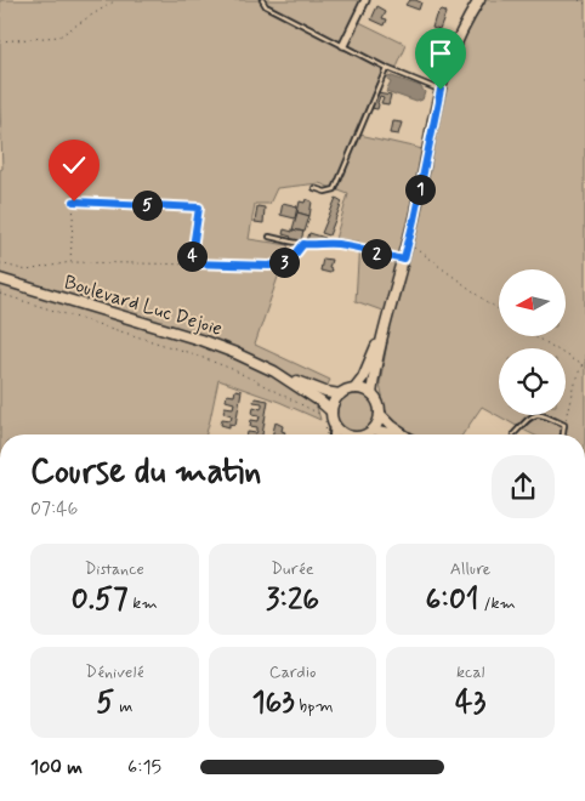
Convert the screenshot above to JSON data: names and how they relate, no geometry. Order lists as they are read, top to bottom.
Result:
{
  "streets": {
    "main road": ["Boulevard Luc Dejoie"]
  },
  "north": "left",
  "page": {
    "pins": [
      "1",
      "5",
      "2",
      "4",
      "3"
    ],
    "heading": ["Course du matin", "07:46"],
    "stats": [
      ["Distance", "0.57 km"],
      ["Durée", "3:26"],
      ["Allure", "6:01 /km"],
      ["Dénivelé", "5 m"],
      ["Cardio", "163 bpm"],
      ["kcal", "43"]
    ],
    "list": [
      {
        "name": "100 m",
        "note": "6:15"
      }
    ]
  }
}
